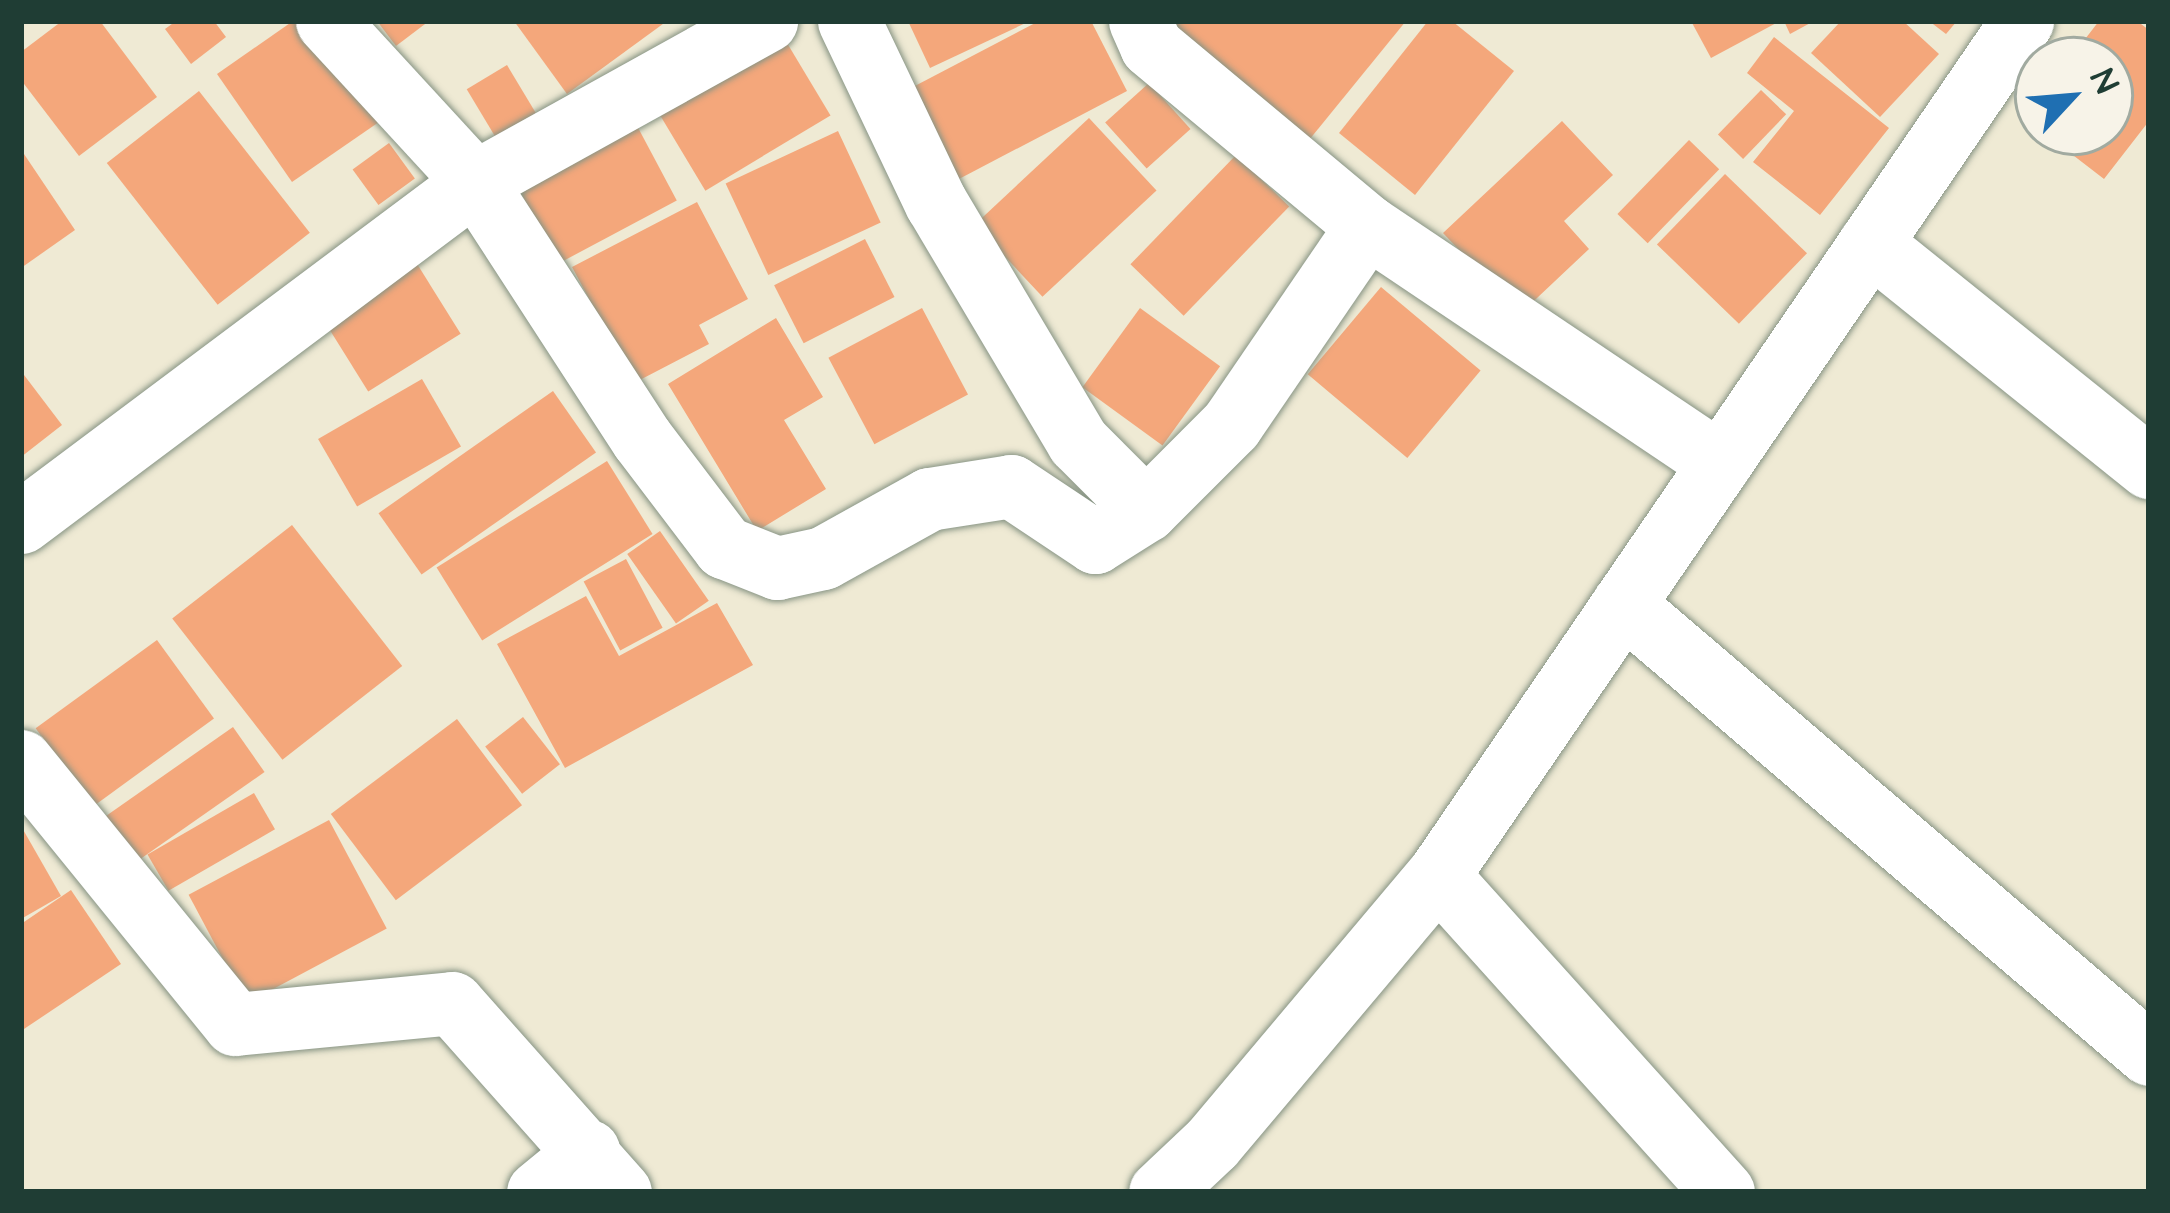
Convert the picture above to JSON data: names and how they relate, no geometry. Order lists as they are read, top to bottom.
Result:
{
  "north": "top right"
}
